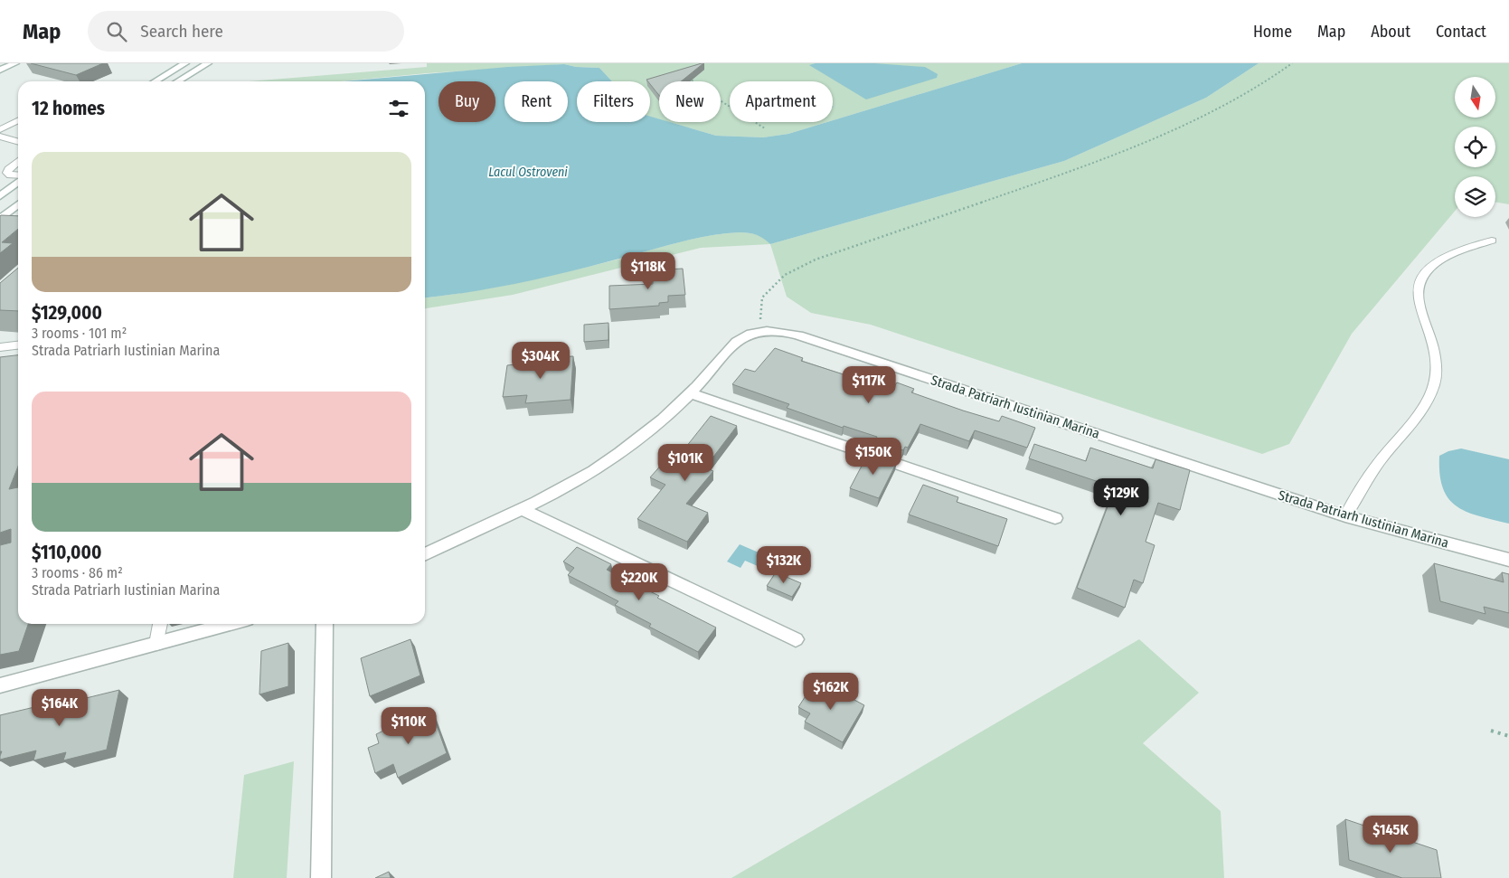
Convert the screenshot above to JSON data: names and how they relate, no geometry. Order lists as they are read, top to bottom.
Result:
{
  "streets": {
    "street": ["Strada Patriarh Iustinian Marina"]
  },
  "water": ["Lacul Ostroveni"],
  "north": "bottom",
  "page": {
    "header": "Map",
    "search": "Search here",
    "nav": [
      "Home",
      "Map",
      "About",
      "Contact"
    ],
    "chip": [
      "Buy",
      "Rent",
      "Filters",
      "New",
      "Apartment"
    ],
    "heading": "12 homes",
    "list": [
      {
        "name": "$129,000",
        "note": "3 rooms · 101 m² · Strada Patriarh Iustinian Marina"
      },
      {
        "name": "$110,000",
        "note": "3 rooms · 86 m² · Strada Patriarh Iustinian Marina"
      }
    ],
    "price": [
      "$118K",
      "$304K",
      "$117K",
      "$150K",
      "$101K",
      "$129K",
      "$132K",
      "$220K",
      "$162K",
      "$164K",
      "$110K",
      "$145K"
    ]
  }
}
